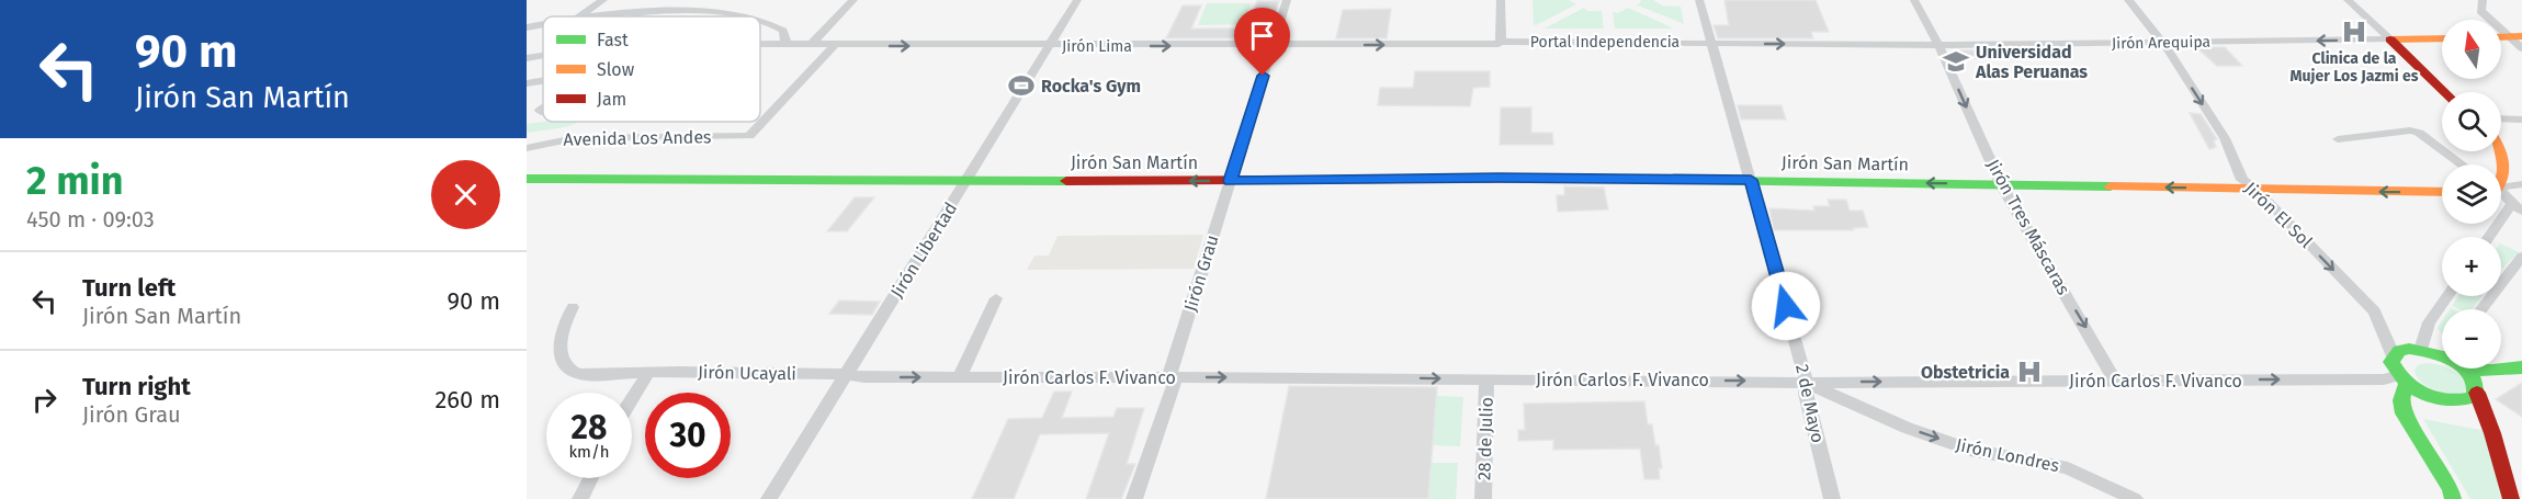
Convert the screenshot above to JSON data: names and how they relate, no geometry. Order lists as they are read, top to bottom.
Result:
{
  "streets": {
    "street": [
      "Portal Independencia",
      "Jirón Arequipa",
      "Jirón Lima",
      "Avenida Los Andes",
      "Jirón San Martín",
      "Jirón El Sol",
      "Jirón Tres Máscaras",
      "Jirón Libertad",
      "Jirón Grau",
      "Jirón Ucayali",
      "Jirón Carlos F. Vivanco",
      "2 de Mayo",
      "28 de Julio",
      "Jirón Londres"
    ]
  },
  "crossings": [
    ["Portal Independencia", "Jirón Arequipa"],
    ["Portal Independencia", "Jirón Lima"],
    ["Portal Independencia", "2 de Mayo"],
    ["Jirón Arequipa", "Jirón El Sol"],
    ["Jirón Arequipa", "Jirón Tres Máscaras"],
    ["Jirón Arequipa", "2 de Mayo"],
    ["Jirón Lima", "Avenida Los Andes"],
    ["Jirón Lima", "Jirón Libertad"],
    ["Jirón Lima", "Jirón Grau"],
    ["Jirón San Martín", "Jirón El Sol"],
    ["Jirón San Martín", "Jirón Tres Máscaras"],
    ["Jirón San Martín", "Jirón Libertad"],
    ["Jirón San Martín", "Jirón Grau"],
    ["Jirón San Martín", "2 de Mayo"],
    ["Jirón Tres Máscaras", "Jirón Carlos F. Vivanco"],
    ["Jirón Libertad", "Jirón Ucayali"],
    ["Jirón Libertad", "Jirón Carlos F. Vivanco"],
    ["Jirón Grau", "Jirón Carlos F. Vivanco"],
    ["Jirón Ucayali", "Jirón Carlos F. Vivanco"],
    ["Jirón Carlos F. Vivanco", "2 de Mayo"],
    ["Jirón Carlos F. Vivanco", "28 de Julio"],
    ["Jirón Carlos F. Vivanco", "Jirón Londres"],
    ["2 de Mayo", "Jirón Londres"]
  ],
  "one_way": [
    "Jirón Lima",
    "Jirón San Martín",
    "Jirón El Sol",
    "Jirón Tres Máscaras",
    "Jirón Carlos F. Vivanco",
    "Jirón Londres"
  ],
  "places": {
    "hospital": ["Clinica de la Mujer Los Jazmi es", "Obstetricia"],
    "school or university": ["Universidad Alas Peruanas"],
    "sports": ["Rocka's Gym"]
  },
  "legend": ["Fast", "Slow", "Jam"],
  "north": "top",
  "page": {
    "turn": ["90 m", "Jirón San Martín"],
    "map_buttons": ["+", "−"],
    "heading": ["2 min", "450 m · 09:03"],
    "list": [
      {
        "name": "Turn left",
        "note": "Jirón San Martín",
        "value": "90 m"
      },
      {
        "name": "Turn right",
        "note": "Jirón Grau",
        "value": "260 m"
      }
    ],
    "speed": "28 km/h",
    "limit": "30"
  }
}
